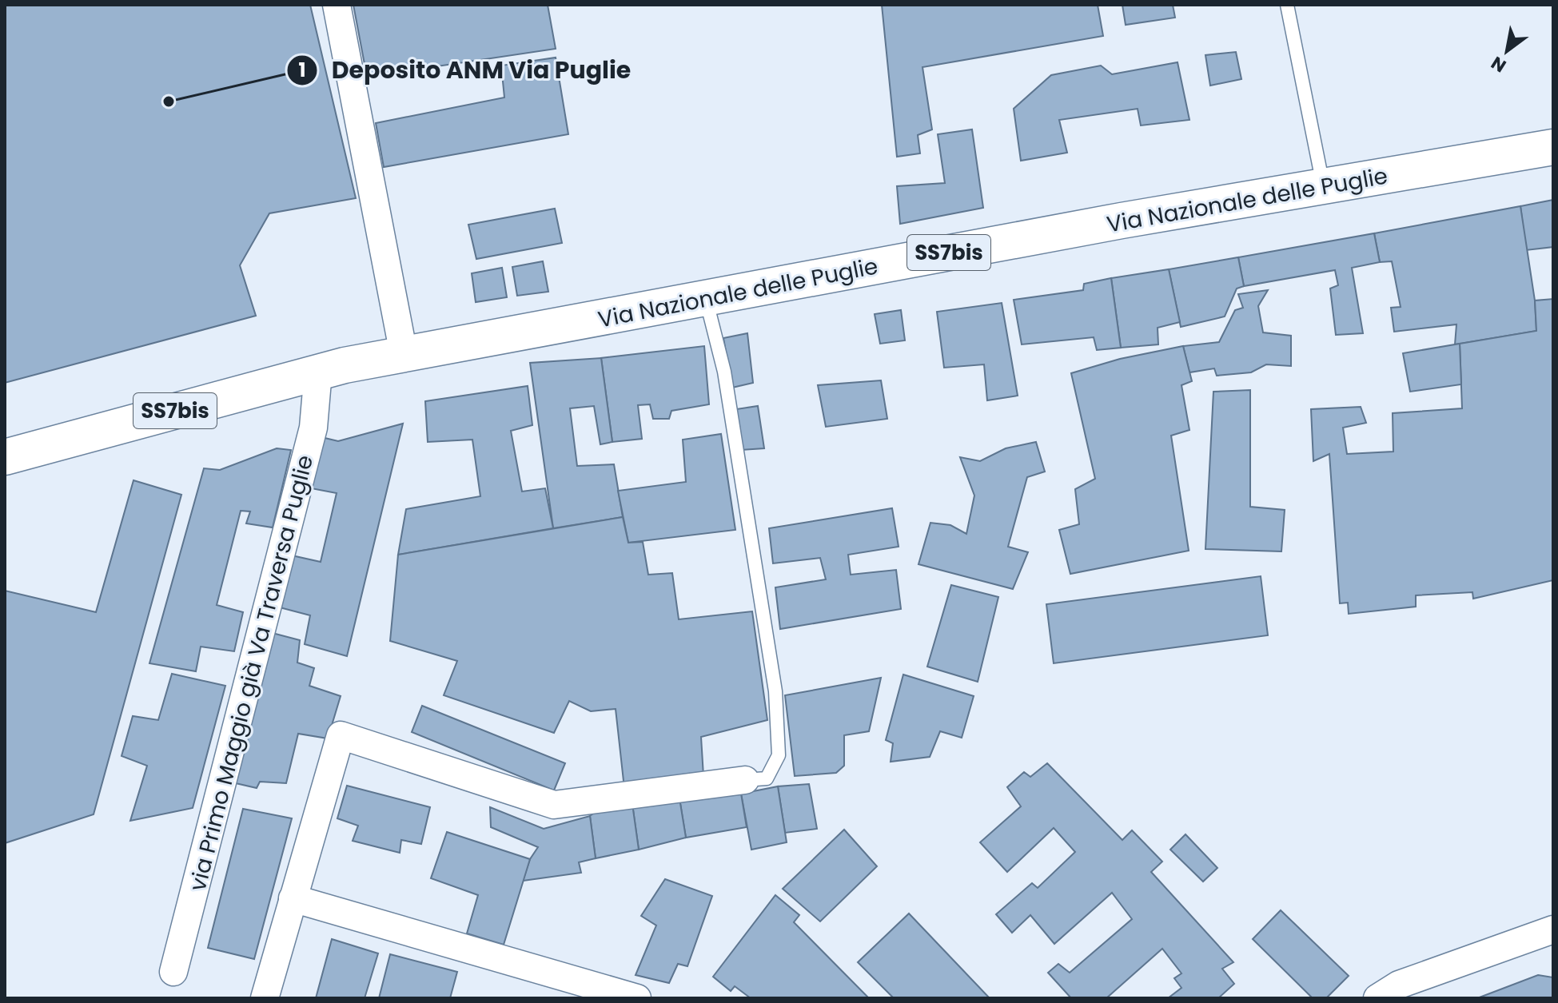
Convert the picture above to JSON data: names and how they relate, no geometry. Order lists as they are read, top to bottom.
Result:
{
  "streets": {
    "main road": ["Via Nazionale delle Puglie", "SS7bis"],
    "street": ["via Primo Maggio già Va Traversa Puglie"]
  },
  "crossings": [
    ["Via Nazionale delle Puglie", "via Primo Maggio già Va Traversa Puglie"]
  ],
  "places": ["Deposito ANM Via Puglie"],
  "north": "bottom left"
}
